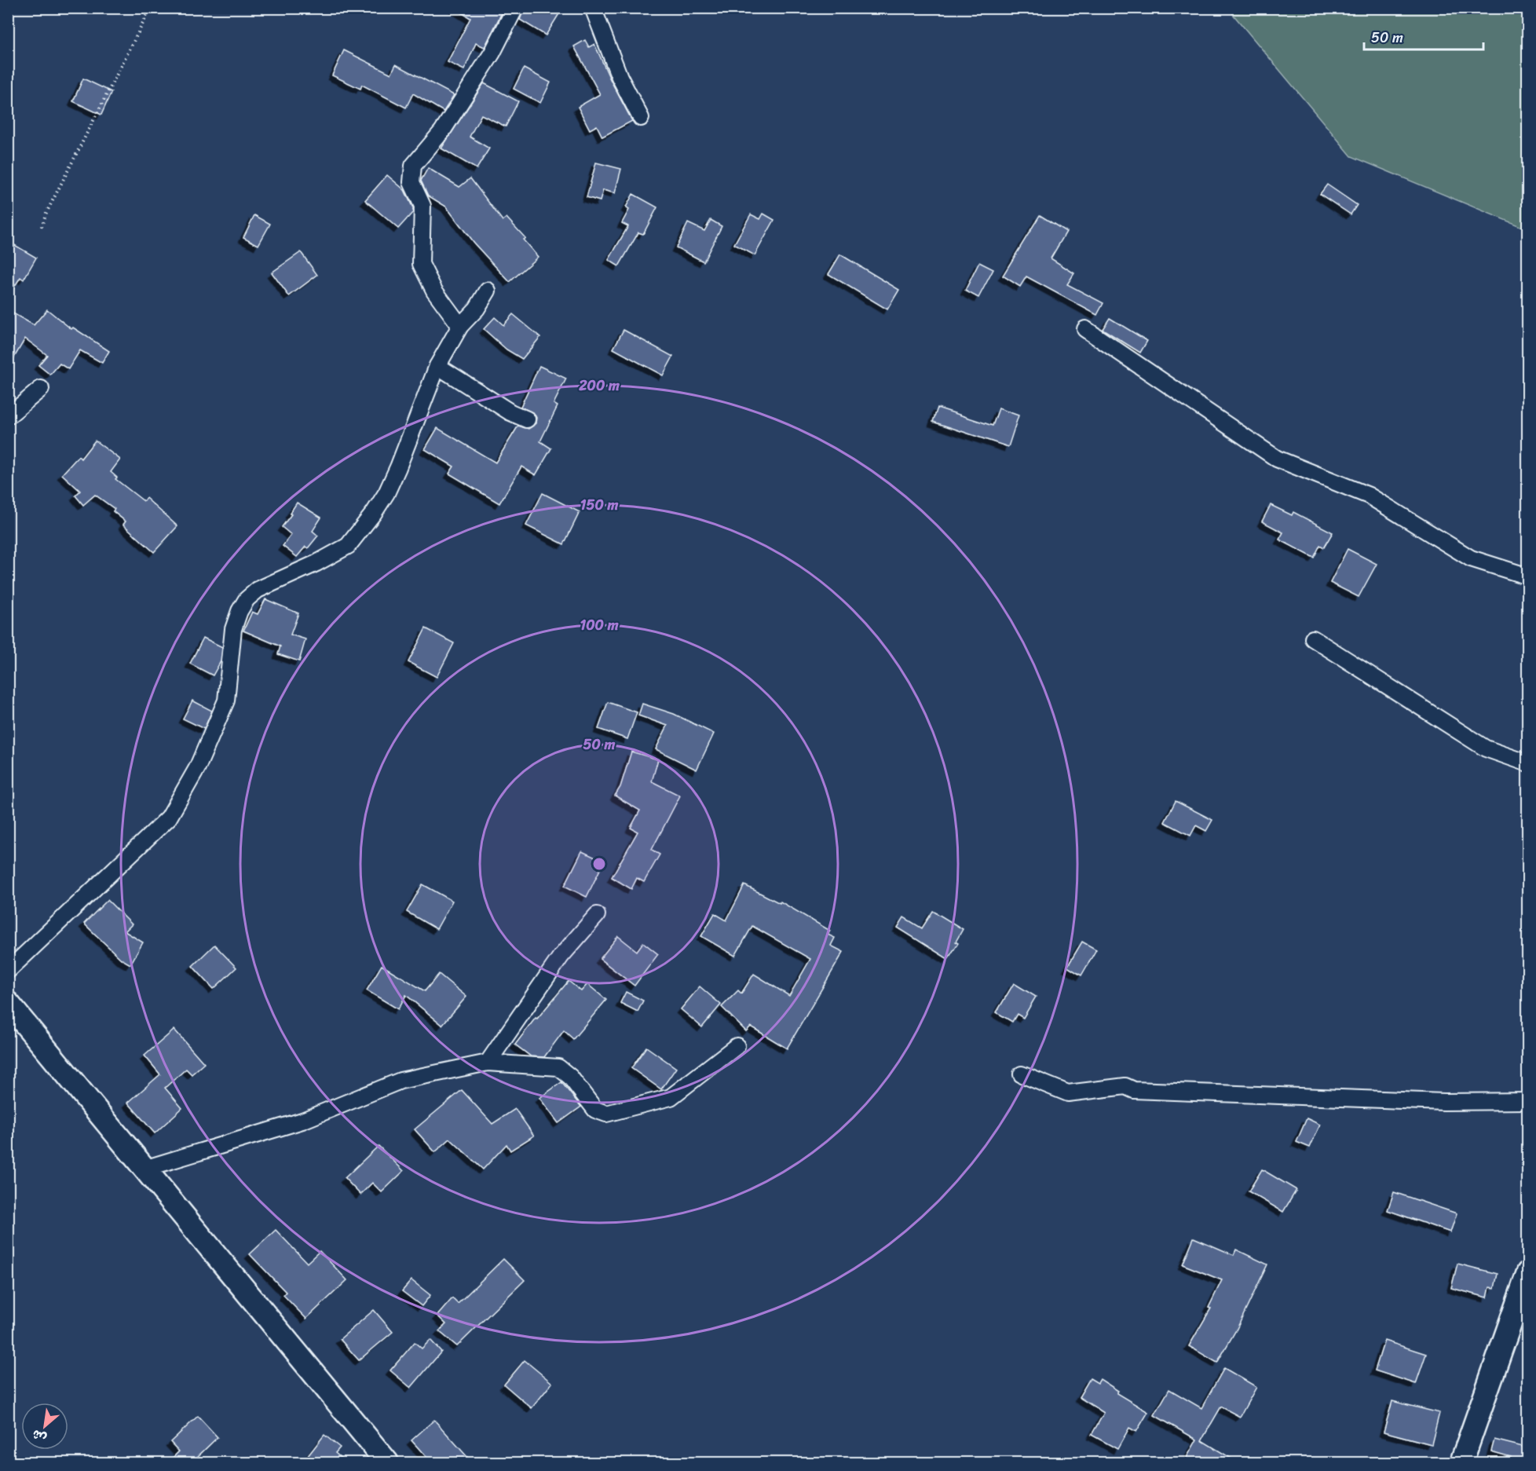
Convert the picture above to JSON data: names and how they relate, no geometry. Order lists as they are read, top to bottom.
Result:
{
  "scale_bar": "50 m",
  "north": "bottom left",
  "rings": [
    "200 m",
    "150 m",
    "100 m",
    "50 m"
  ]
}
